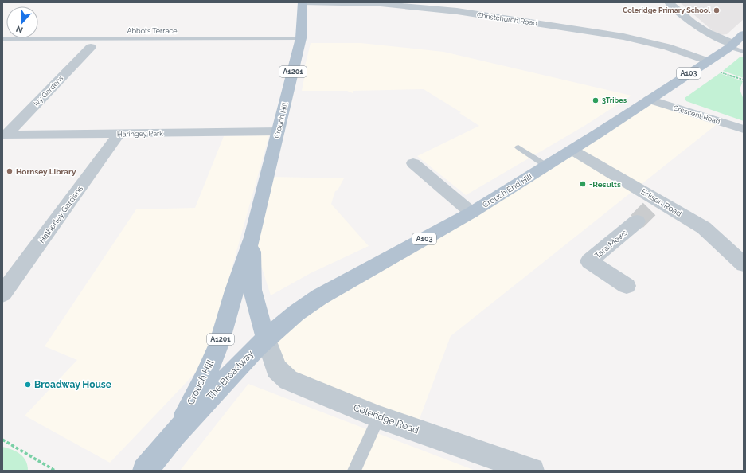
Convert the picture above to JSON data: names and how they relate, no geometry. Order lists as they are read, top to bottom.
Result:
{
  "streets": {
    "main road": [
      "A1201",
      "A103",
      "Crouch Hill",
      "Crouch End Hill",
      "The Broadway"
    ],
    "street": [
      "Christchurch Road",
      "Ivy Gardens",
      "Crescent Road",
      "Haringey Park",
      "Edison Road",
      "Hatherley Gardens",
      "Tara Mews",
      "Coleridge Road"
    ],
    "lane": ["Abbots Terrace"]
  },
  "crossings": [
    ["Christchurch Road", "Crouch Hill"],
    ["Christchurch Road", "Crouch End Hill"],
    ["Abbots Terrace", "Crouch Hill"],
    ["Ivy Gardens", "Haringey Park"],
    ["Crescent Road", "Crouch End Hill"],
    ["Crouch Hill", "Haringey Park"],
    ["Crouch Hill", "Crouch End Hill"],
    ["Crouch Hill", "The Broadway"],
    ["Crouch Hill", "Coleridge Road"],
    ["Haringey Park", "Hatherley Gardens"],
    ["Crouch End Hill", "Edison Road"],
    ["Crouch End Hill", "The Broadway"],
    ["Crouch End Hill", "Coleridge Road"],
    ["The Broadway", "Coleridge Road"]
  ],
  "places": [
    "Coleridge Primary School",
    "3Tribes",
    "Hornsey Library",
    "=Results",
    "Broadway House"
  ],
  "north": "bottom"
}
